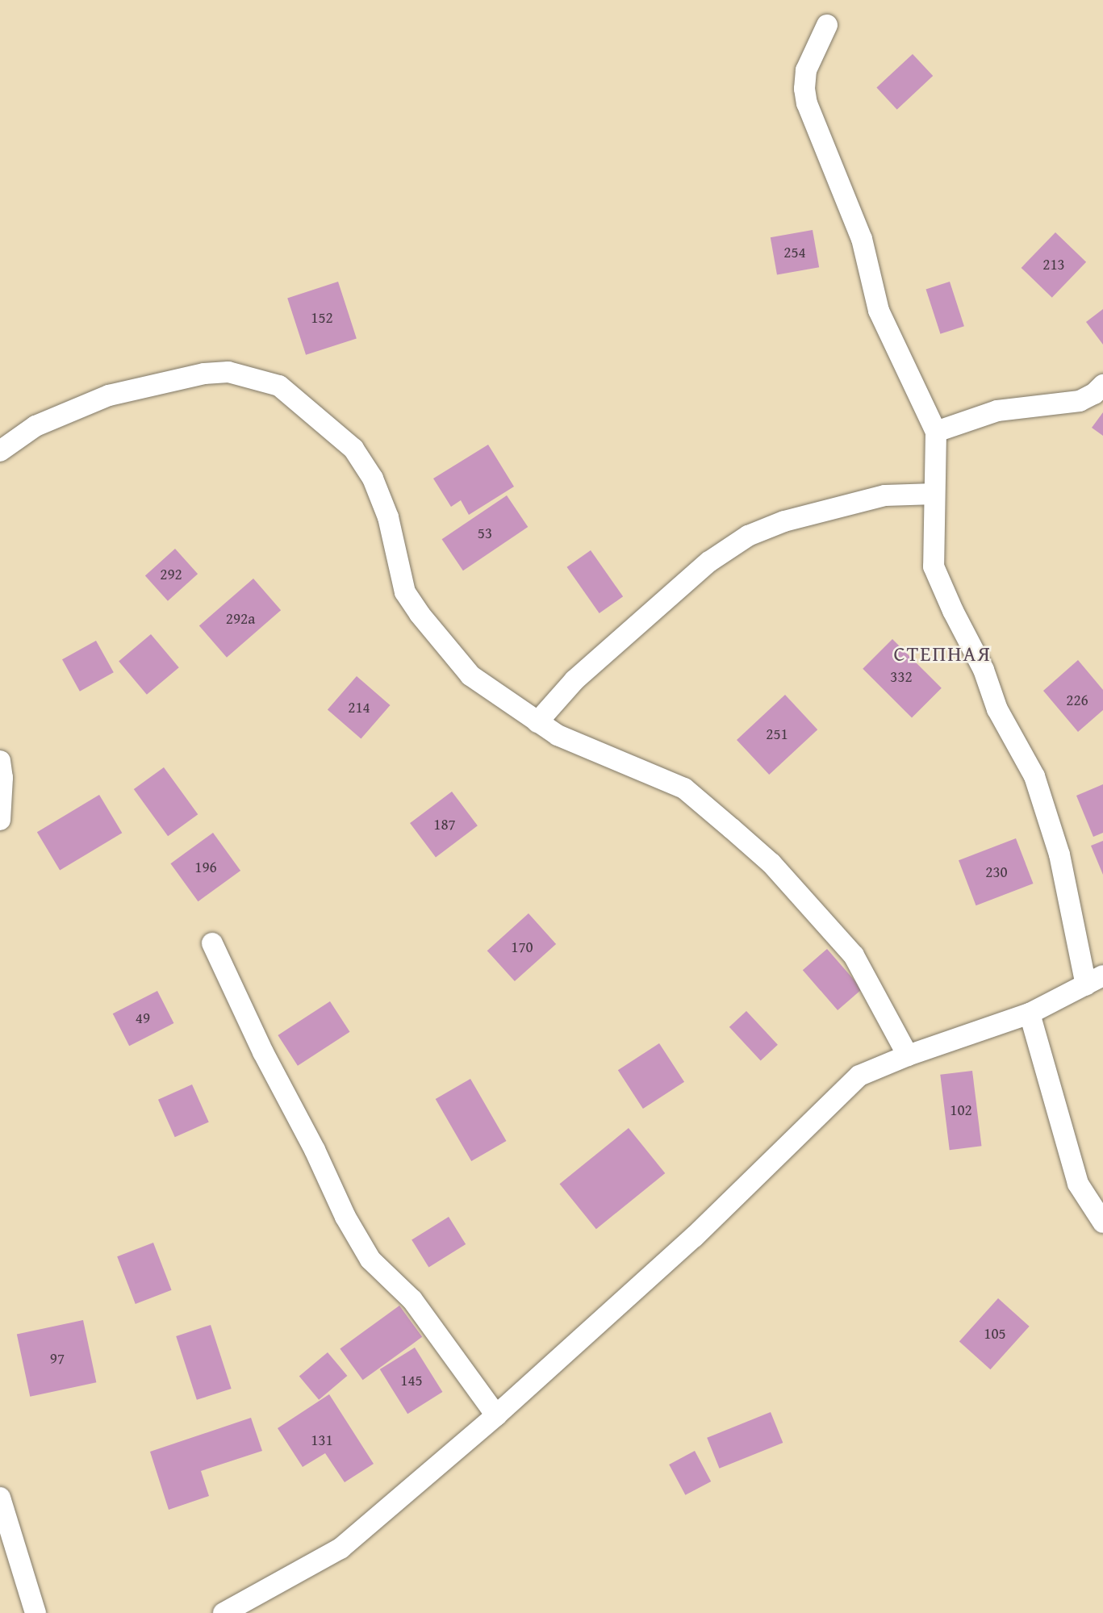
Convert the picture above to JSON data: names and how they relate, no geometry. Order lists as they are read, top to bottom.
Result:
{
  "districts": ["СТЕПНАЯ"],
  "house_numbers": [
    "254",
    "213",
    "152",
    "53",
    "292",
    "292а",
    "332",
    "226",
    "214",
    "251",
    "187",
    "196",
    "230",
    "170",
    "49",
    "102",
    "105",
    "97",
    "145",
    "131"
  ]
}
